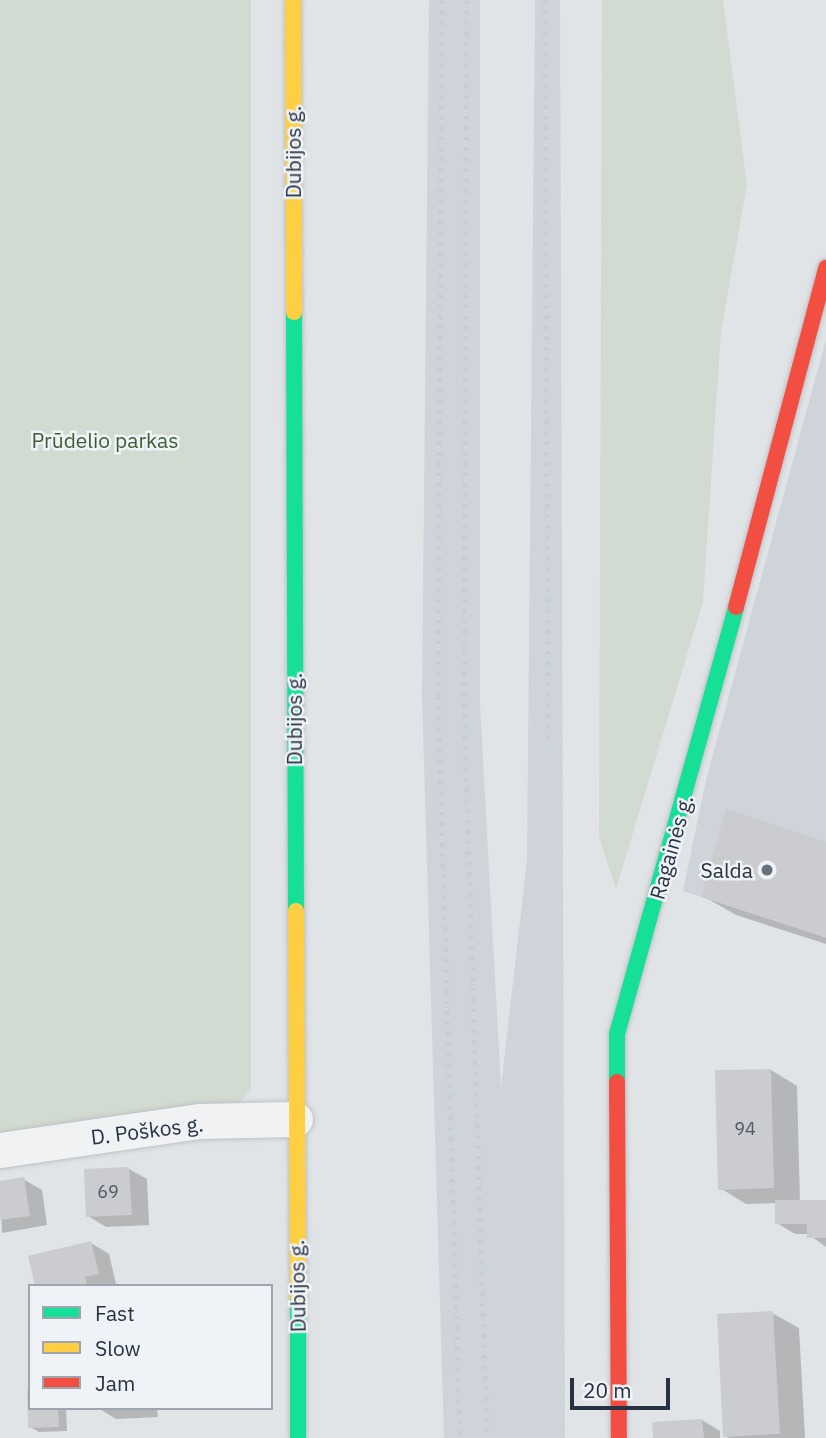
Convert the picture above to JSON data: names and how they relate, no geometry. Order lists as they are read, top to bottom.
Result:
{
  "streets": {
    "main road": ["Dubijos g.", "Ragainės g."],
    "street": ["D. Poškos g."]
  },
  "crossings": [
    ["Dubijos g.", "D. Poškos g."]
  ],
  "parks": ["Prūdelio parkas"],
  "places": ["Salda"],
  "house_numbers": ["94", "69"],
  "legend": ["Fast", "Slow", "Jam"],
  "scale_bar": "20 m"
}
